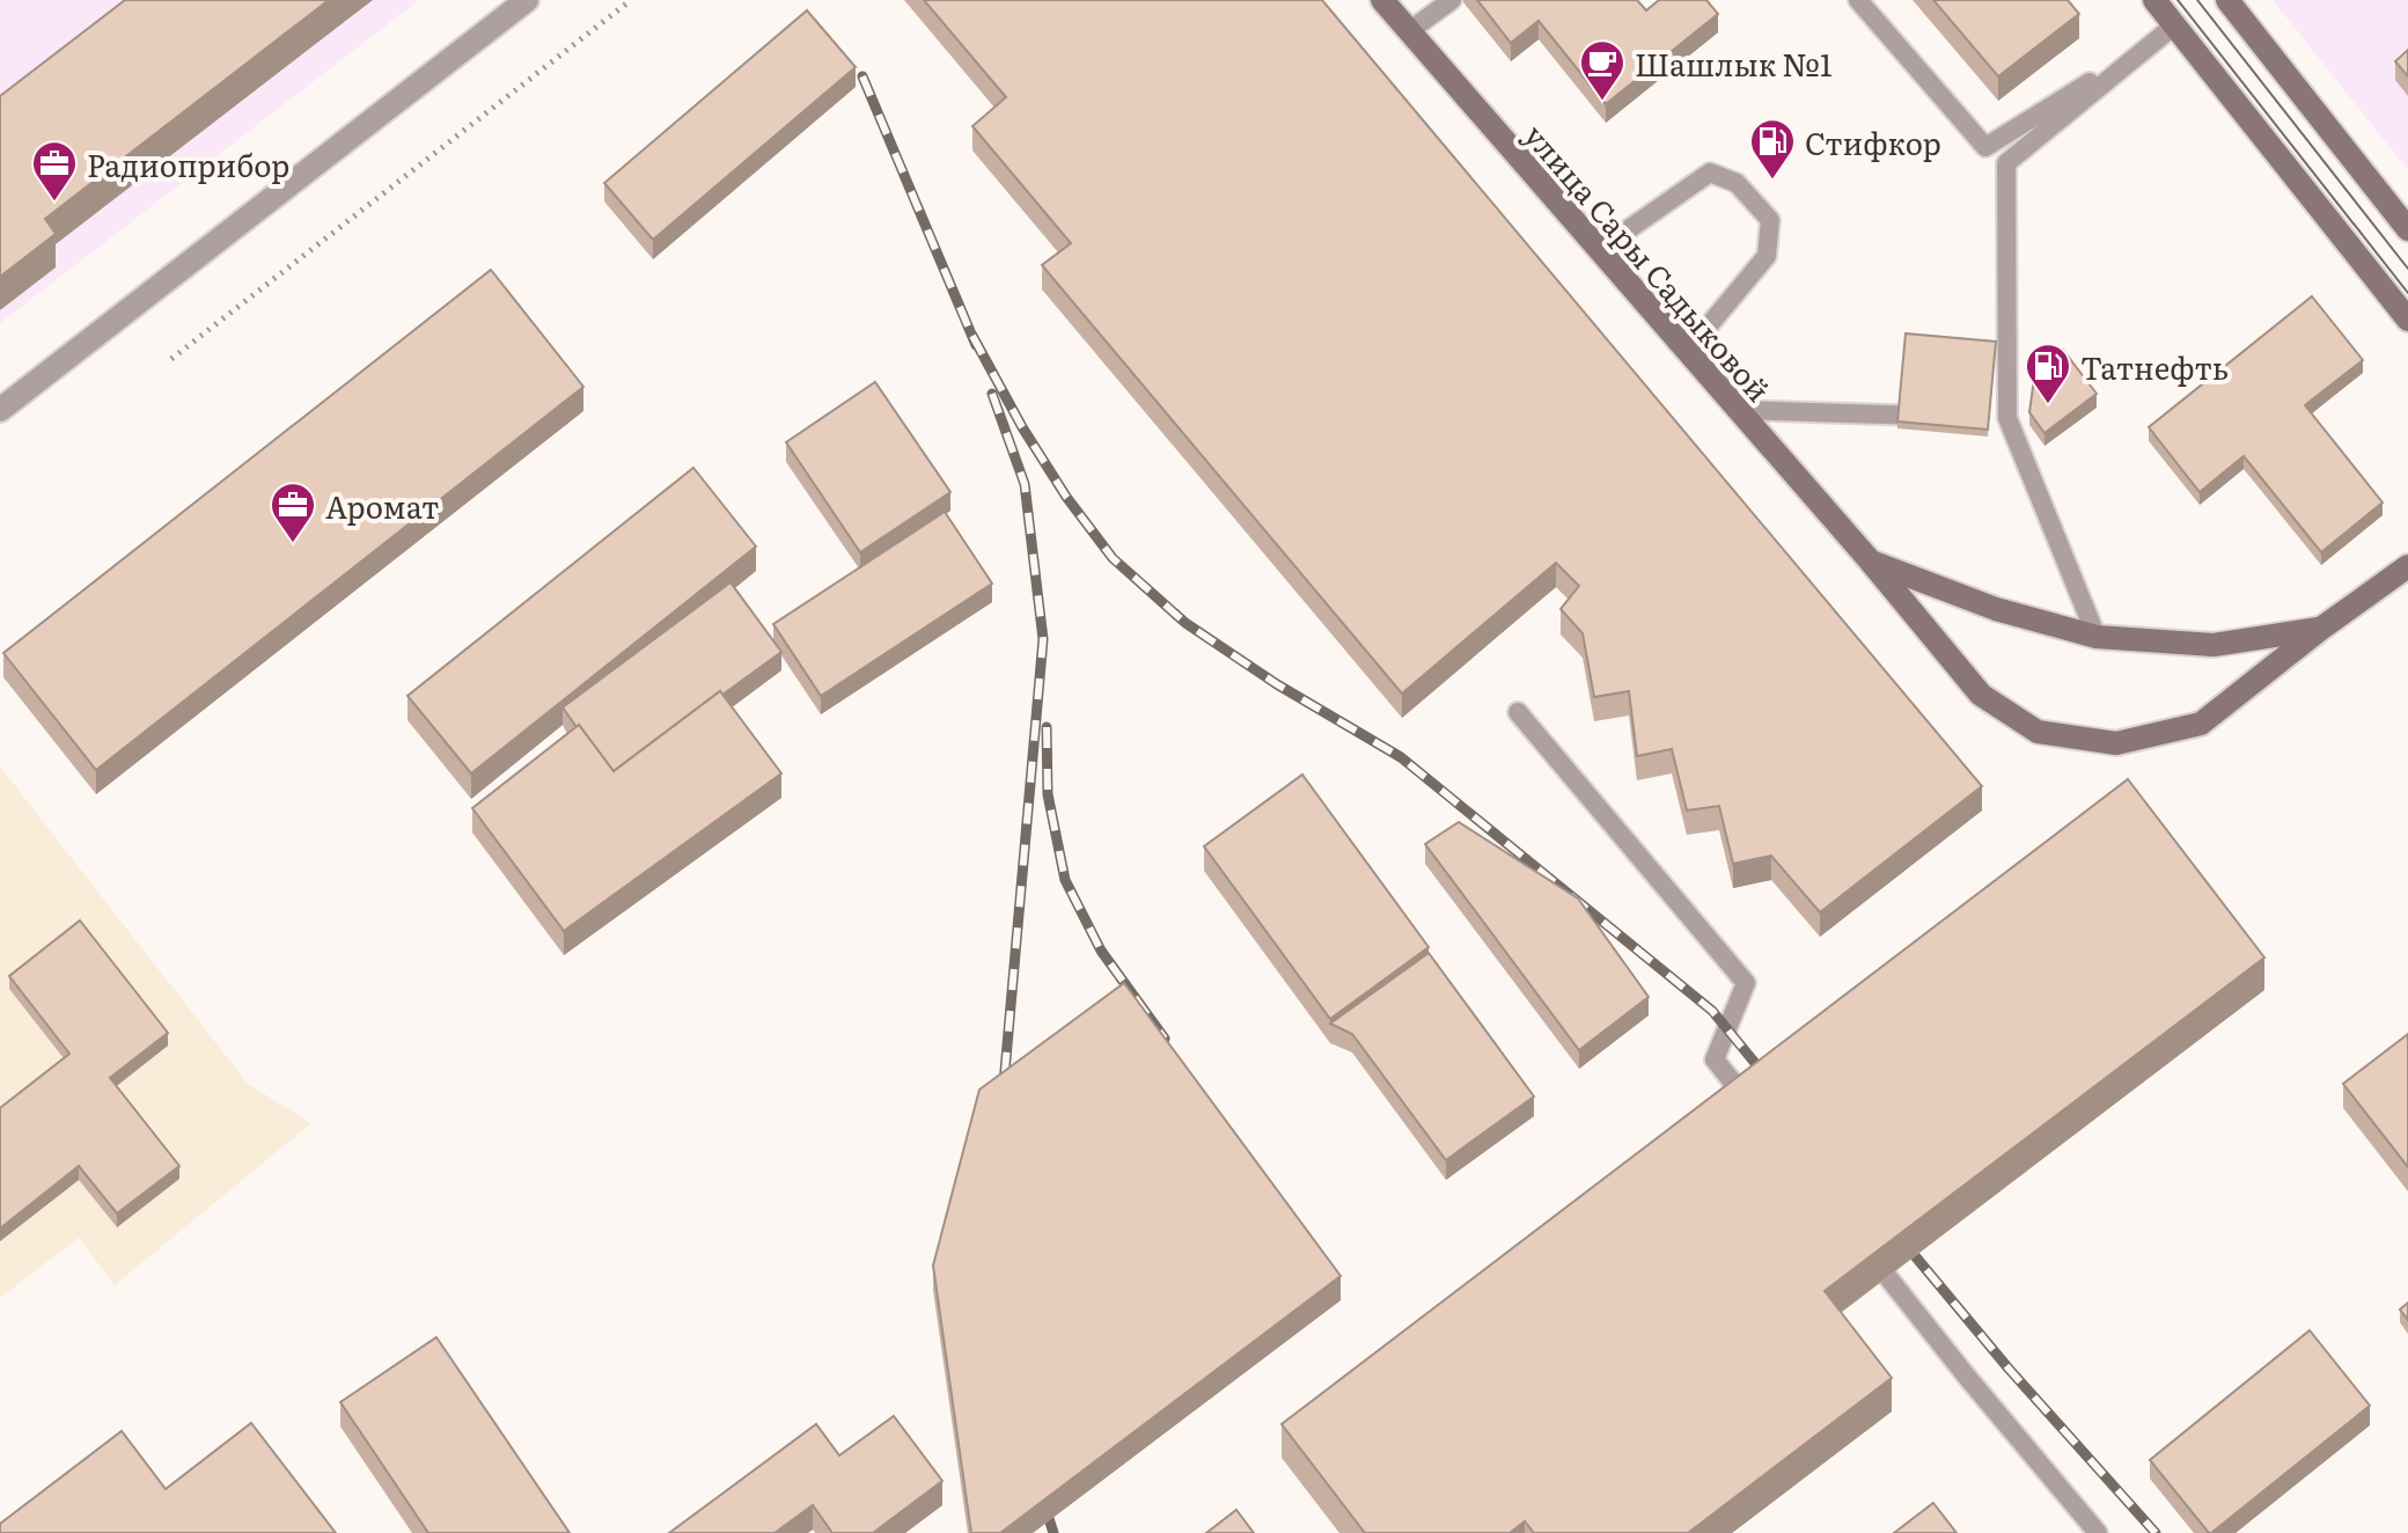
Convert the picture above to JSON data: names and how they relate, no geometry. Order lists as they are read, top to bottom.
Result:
{
  "streets": {
    "street": ["улица Сары Садыковой"]
  },
  "places": {
    "cafe": ["Шашлык №1"],
    "fuel station": ["Стифкор", "Татнефть"],
    "office": ["Радиоприбор", "Аромат"]
  }
}
